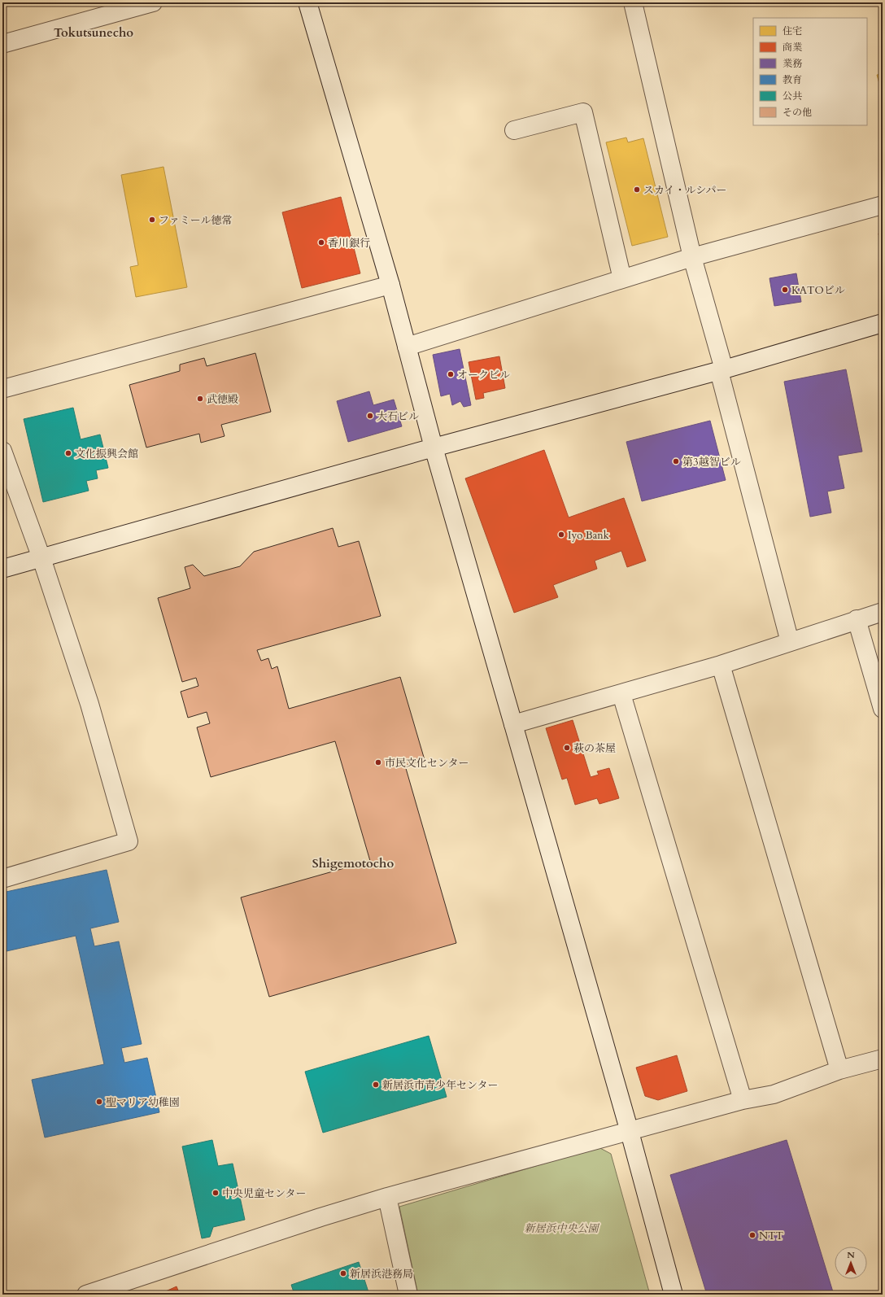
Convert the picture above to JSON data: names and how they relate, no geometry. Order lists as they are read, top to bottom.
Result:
{
  "districts": ["Tokutsunecho", "Shigemotocho"],
  "parks": ["新居浜中央公園"],
  "places": [
    "スカイ・ルシパー",
    "ファミール徳常",
    "香川銀行",
    "KATOビル",
    "オークビル",
    "武徳殿",
    "大石ビル",
    "文化振興会館",
    "第3越智ビル",
    "Iyo Bank",
    "萩の茶屋",
    "市民文化センター",
    "新居浜市青少年センター",
    "聖マリア幼稚園",
    "中央児童センター",
    "NTT",
    "新居浜港務局"
  ],
  "legend": [
    "住宅",
    "商業",
    "業務",
    "教育",
    "公共",
    "その他"
  ],
  "north": "top"
}
